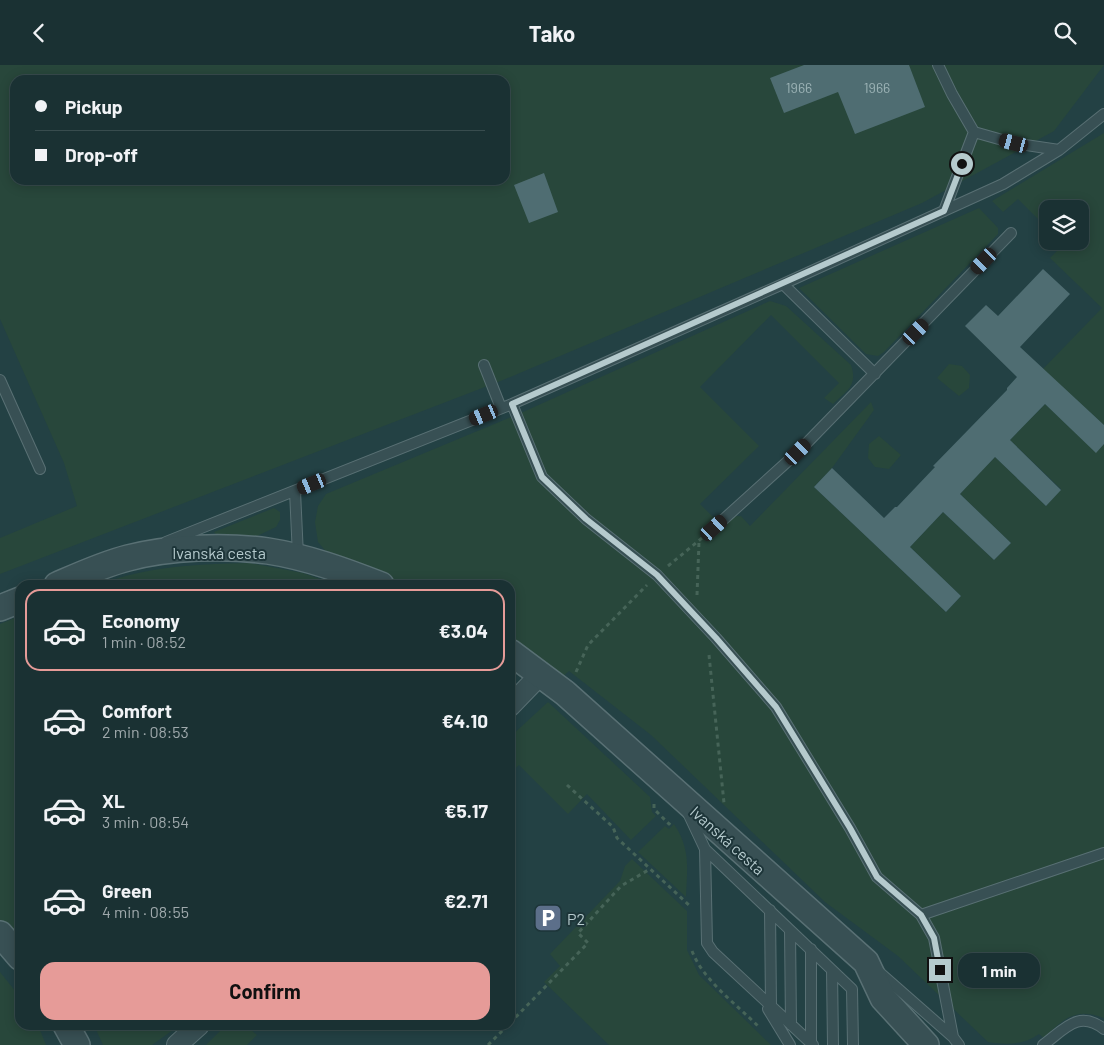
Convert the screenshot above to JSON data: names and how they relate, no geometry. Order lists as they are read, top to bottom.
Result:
{
  "streets": {
    "street": ["Ivanská cesta"]
  },
  "places": {
    "parking": ["P2"]
  },
  "house_numbers": ["1966", "1966"],
  "page": {
    "header": "Tako",
    "banner": ["Pickup", "Drop-off"],
    "list": [
      {
        "name": "Economy",
        "note": "1 min · 08:52",
        "value": "€3.04"
      },
      {
        "name": "Comfort",
        "note": "2 min · 08:53",
        "value": "€4.10"
      },
      {
        "name": "XL",
        "note": "3 min · 08:54",
        "value": "€5.17"
      },
      {
        "name": "Green",
        "note": "4 min · 08:55",
        "value": "€2.71"
      }
    ],
    "buttons": "Confirm",
    "bubble": "1 min"
  }
}
